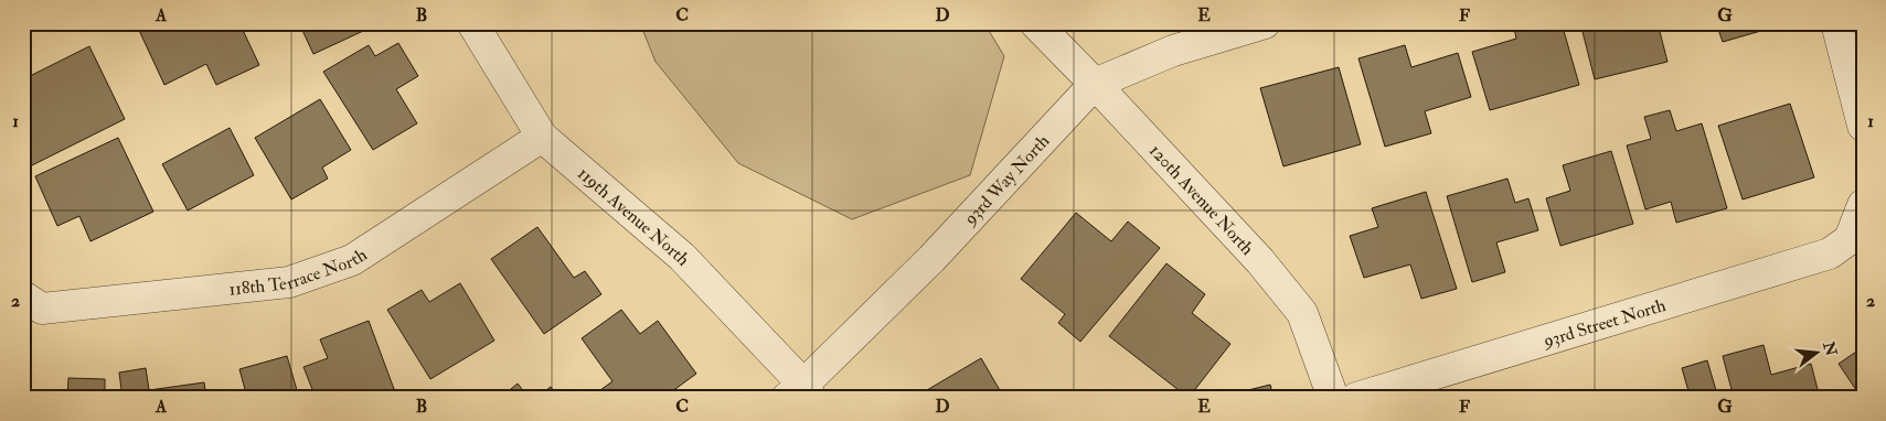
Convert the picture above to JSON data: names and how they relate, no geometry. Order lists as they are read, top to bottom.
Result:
{
  "streets": {
    "street": [
      "93rd Way North",
      "120th Avenue North",
      "119th Avenue North",
      "118th Terrace North",
      "93rd Street North"
    ]
  },
  "crossings": [
    ["93rd Way North", "120th Avenue North"],
    ["93rd Way North", "119th Avenue North"],
    ["119th Avenue North", "118th Terrace North"]
  ],
  "north": "right",
  "grid": {
    "columns": [
      "A",
      "B",
      "C",
      "D",
      "E",
      "F",
      "G"
    ],
    "rows": ["1", "2"]
  }
}
